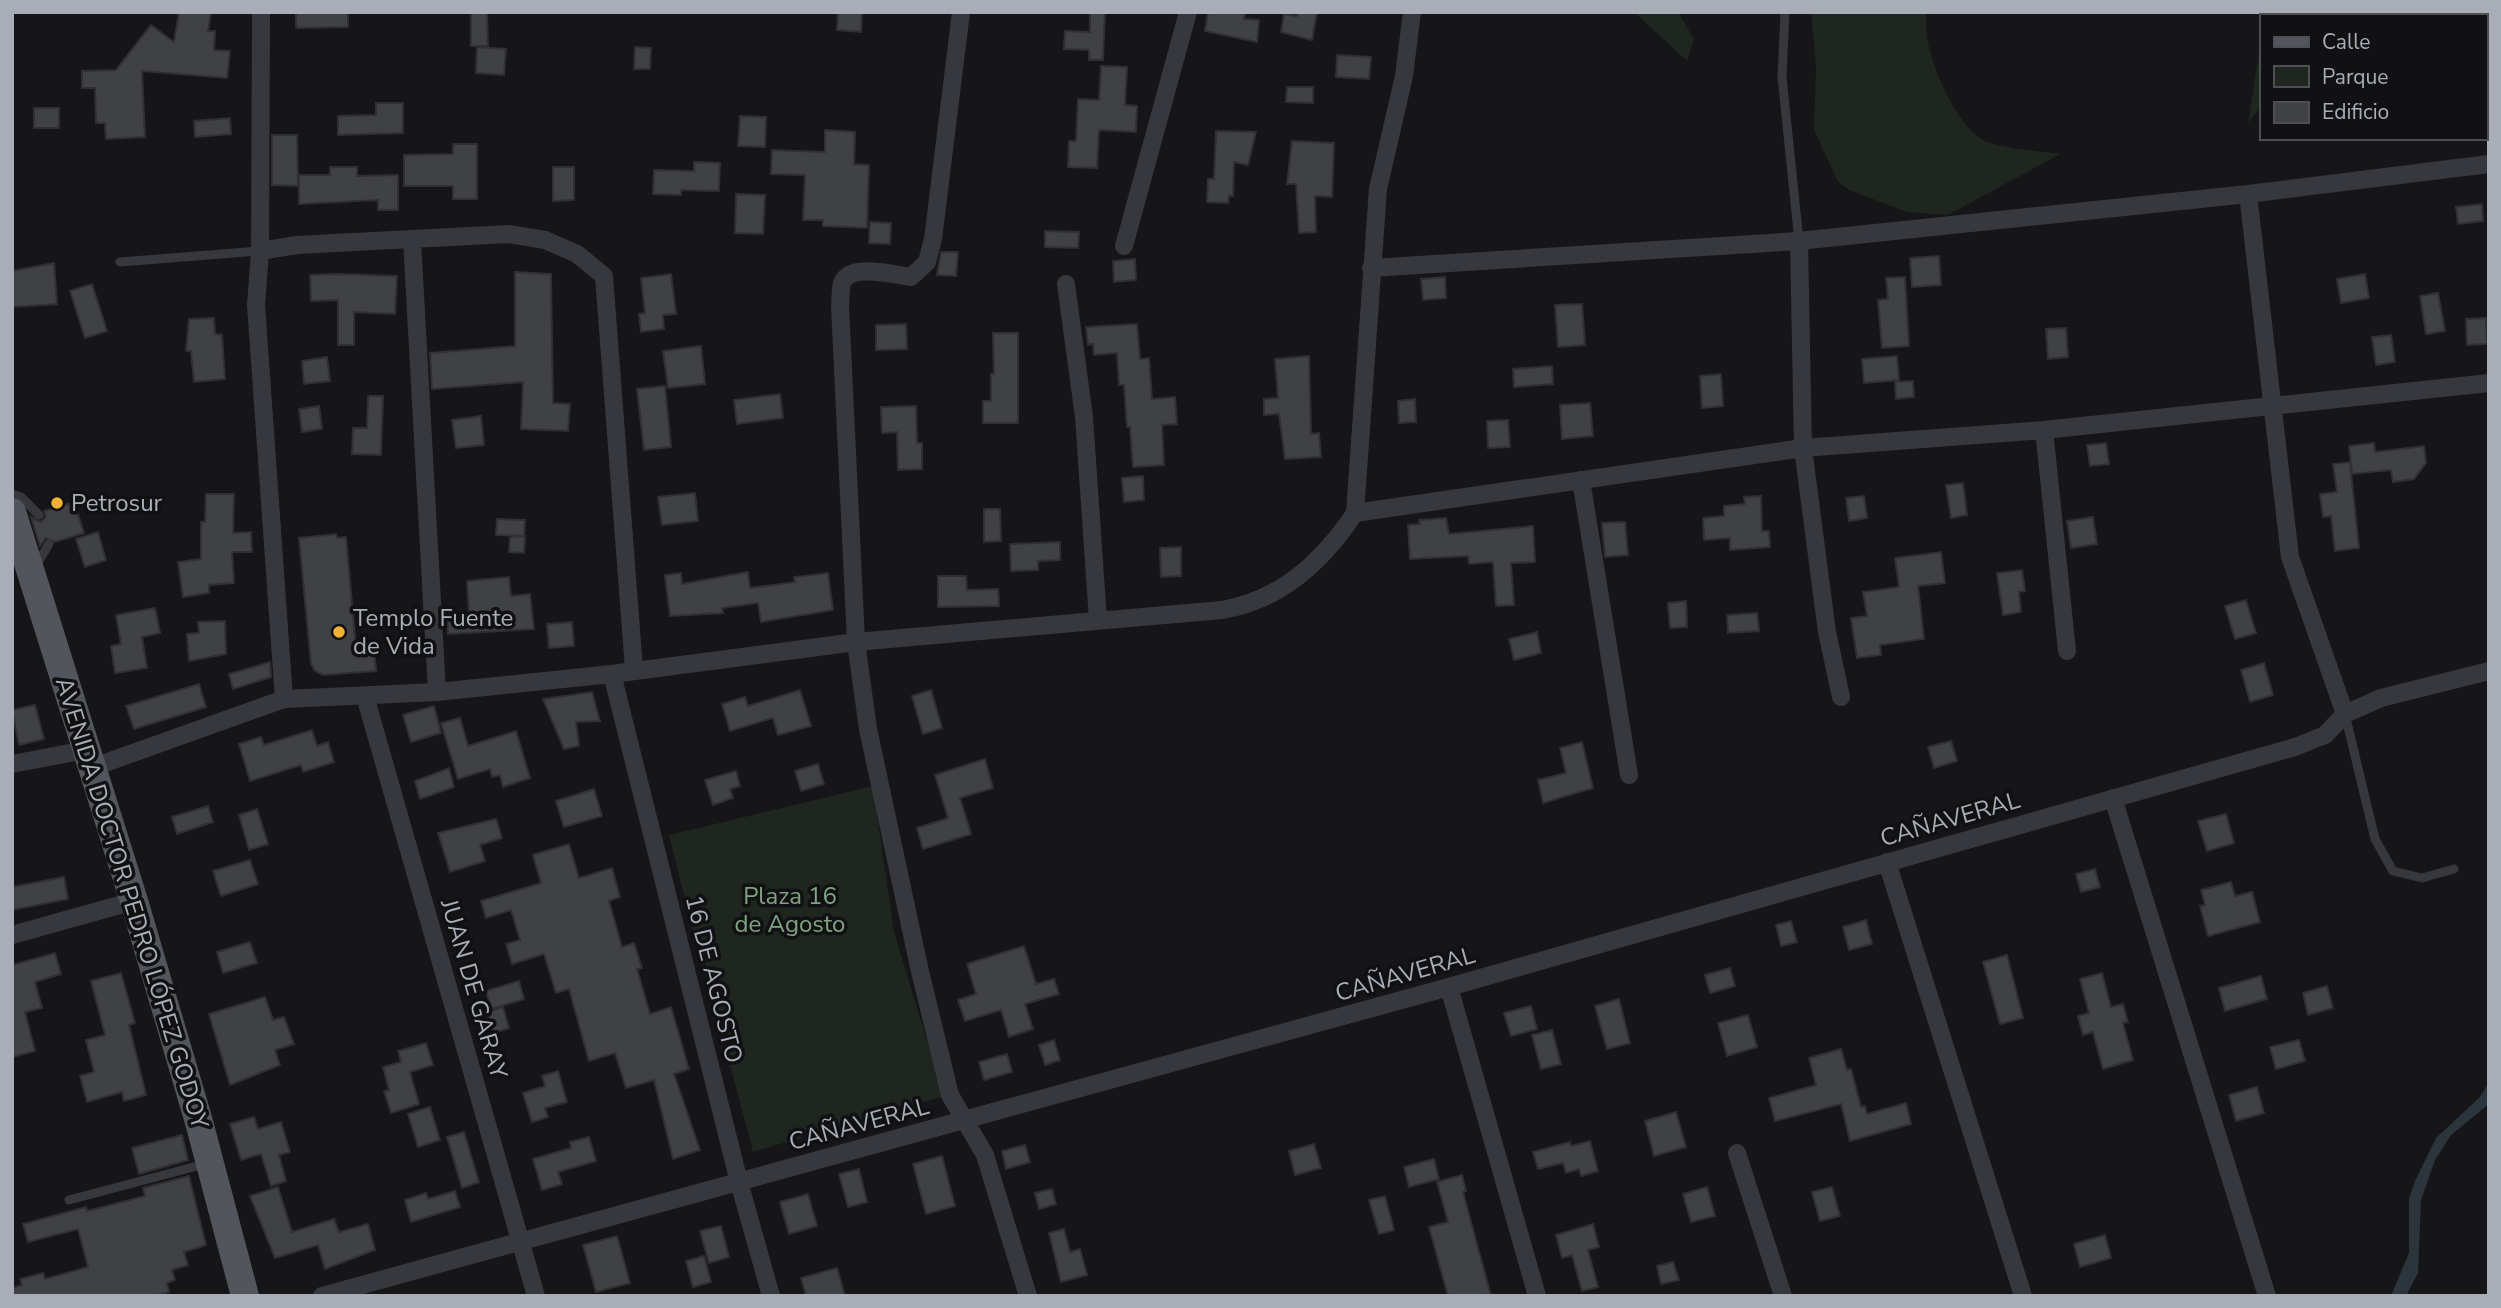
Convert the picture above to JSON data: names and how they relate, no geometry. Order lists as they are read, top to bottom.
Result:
{
  "streets": {
    "main road": ["AVENIDA DOCTOR PEDRO LÓPEZ GODOY"],
    "street": ["CAÑAVERAL", "16 DE AGOSTO", "JUAN DE GARAY"]
  },
  "crossings": [
    ["CAÑAVERAL", "16 DE AGOSTO"],
    ["CAÑAVERAL", "JUAN DE GARAY"]
  ],
  "parks": ["Plaza 16 de Agosto"],
  "places": ["Petrosur", "Templo Fuente de Vida"],
  "legend": ["Calle", "Parque", "Edificio"]
}
